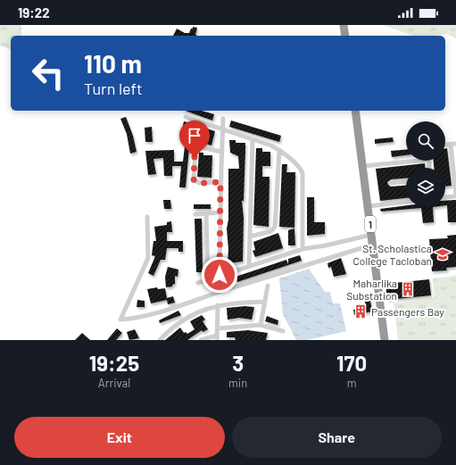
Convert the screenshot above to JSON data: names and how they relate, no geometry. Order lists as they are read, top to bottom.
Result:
{
  "streets": {
    "highway": ["1"]
  },
  "places": {
    "school or university": ["St. Scholastica College Tacloban"],
    "building": ["Maharlika Substation", "Passengers Bay"]
  },
  "page": {
    "status": "19:22",
    "turn": ["110 m", "Turn left"],
    "eta": [
      "19:25",
      "Arrival",
      "3",
      "min",
      "170",
      "m"
    ],
    "buttons": ["Exit", "Share"]
  }
}
